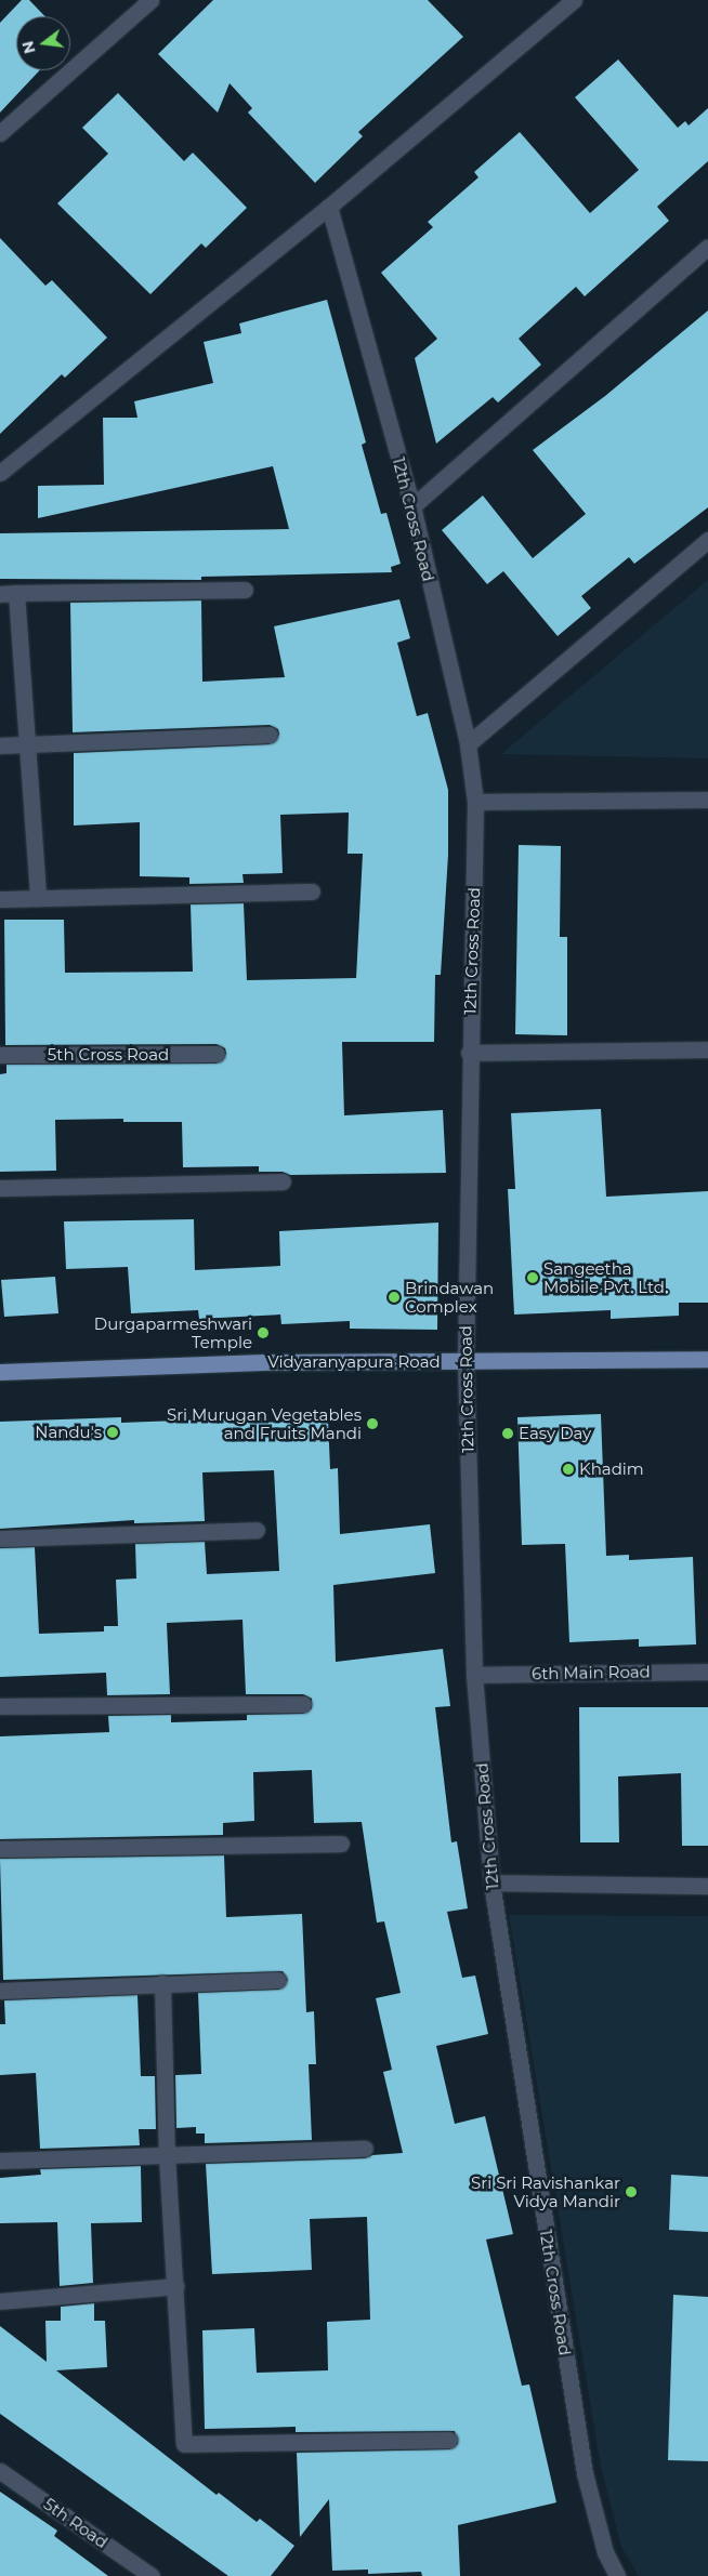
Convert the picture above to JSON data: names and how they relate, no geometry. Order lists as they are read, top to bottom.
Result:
{
  "streets": {
    "main road": ["Vidyaranyapura Road"],
    "street": [
      "12th Cross Road",
      "5th Cross Road",
      "6th Main Road",
      "5th Road"
    ]
  },
  "crossings": [
    ["12th Cross Road", "Vidyaranyapura Road"],
    ["12th Cross Road", "6th Main Road"]
  ],
  "places": [
    "Sangeetha Mobile Pvt. Ltd.",
    "Brindawan Complex",
    "Durgaparmeshwari Temple",
    "Sri Murugan Vegetables and Fruits Mandi",
    "Nandu's",
    "Easy Day",
    "Khadim",
    "Sri Sri Ravishankar Vidya Mandir"
  ],
  "north": "left"
}
